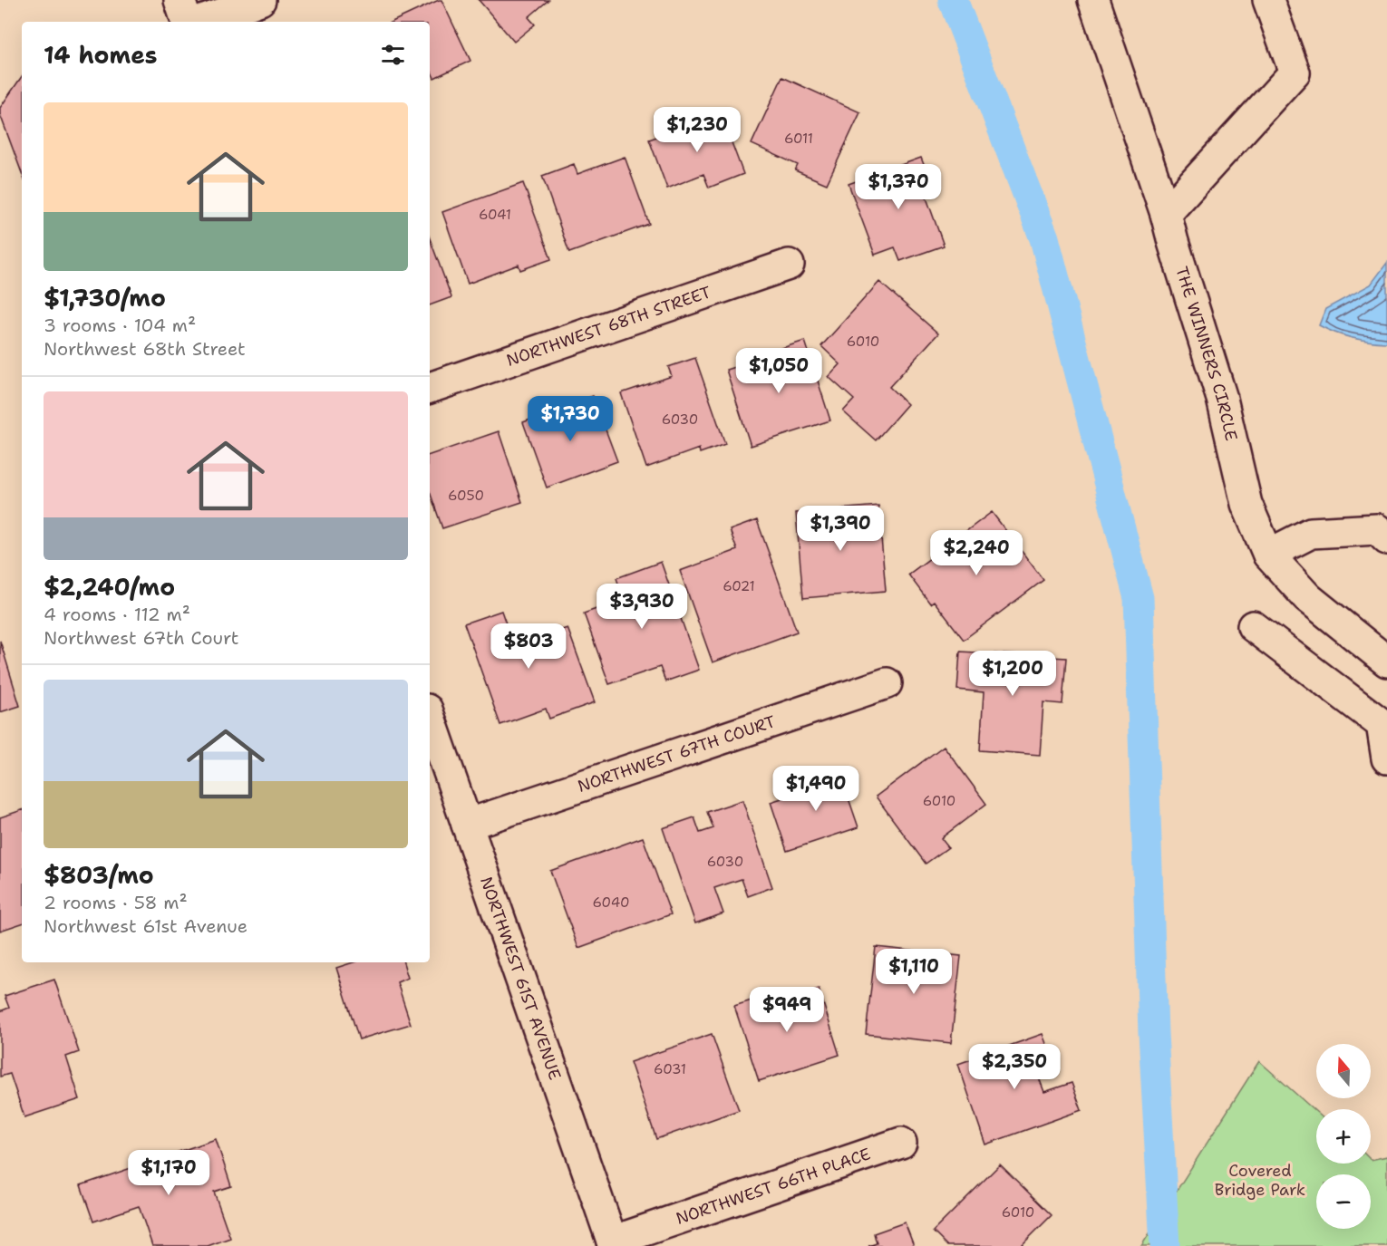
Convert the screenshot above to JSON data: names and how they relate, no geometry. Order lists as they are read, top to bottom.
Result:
{
  "streets": {
    "street": [
      "NORTHWEST 68TH STREET",
      "THE WINNERS CIRCLE",
      "NORTHWEST 67TH COURT",
      "NORTHWEST 61ST AVENUE",
      "NORTHWEST 66TH PLACE"
    ]
  },
  "crossings": [
    ["NORTHWEST 67TH COURT", "NORTHWEST 61ST AVENUE"],
    ["NORTHWEST 61ST AVENUE", "NORTHWEST 66TH PLACE"]
  ],
  "parks": ["Covered Bridge Park"],
  "house_numbers": [
    "6011",
    "6041",
    "6010",
    "6030",
    "6050",
    "6021",
    "6010",
    "6030",
    "6040",
    "6031",
    "6010"
  ],
  "north": "top",
  "page": {
    "heading": "14 homes",
    "list": [
      {
        "name": "$1,730/mo",
        "note": "3 rooms · 104 m² · Northwest 68th Street"
      },
      {
        "name": "$2,240/mo",
        "note": "4 rooms · 112 m² · Northwest 67th Court"
      },
      {
        "name": "$803/mo",
        "note": "2 rooms · 58 m² · Northwest 61st Avenue"
      }
    ],
    "price": [
      "$1,230",
      "$1,370",
      "$1,050",
      "$1,730",
      "$1,390",
      "$2,240",
      "$3,930",
      "$803",
      "$1,200",
      "$1,490",
      "$1,110",
      "$949",
      "$2,350",
      "$1,170"
    ],
    "map_buttons": ["+", "−"]
  }
}
